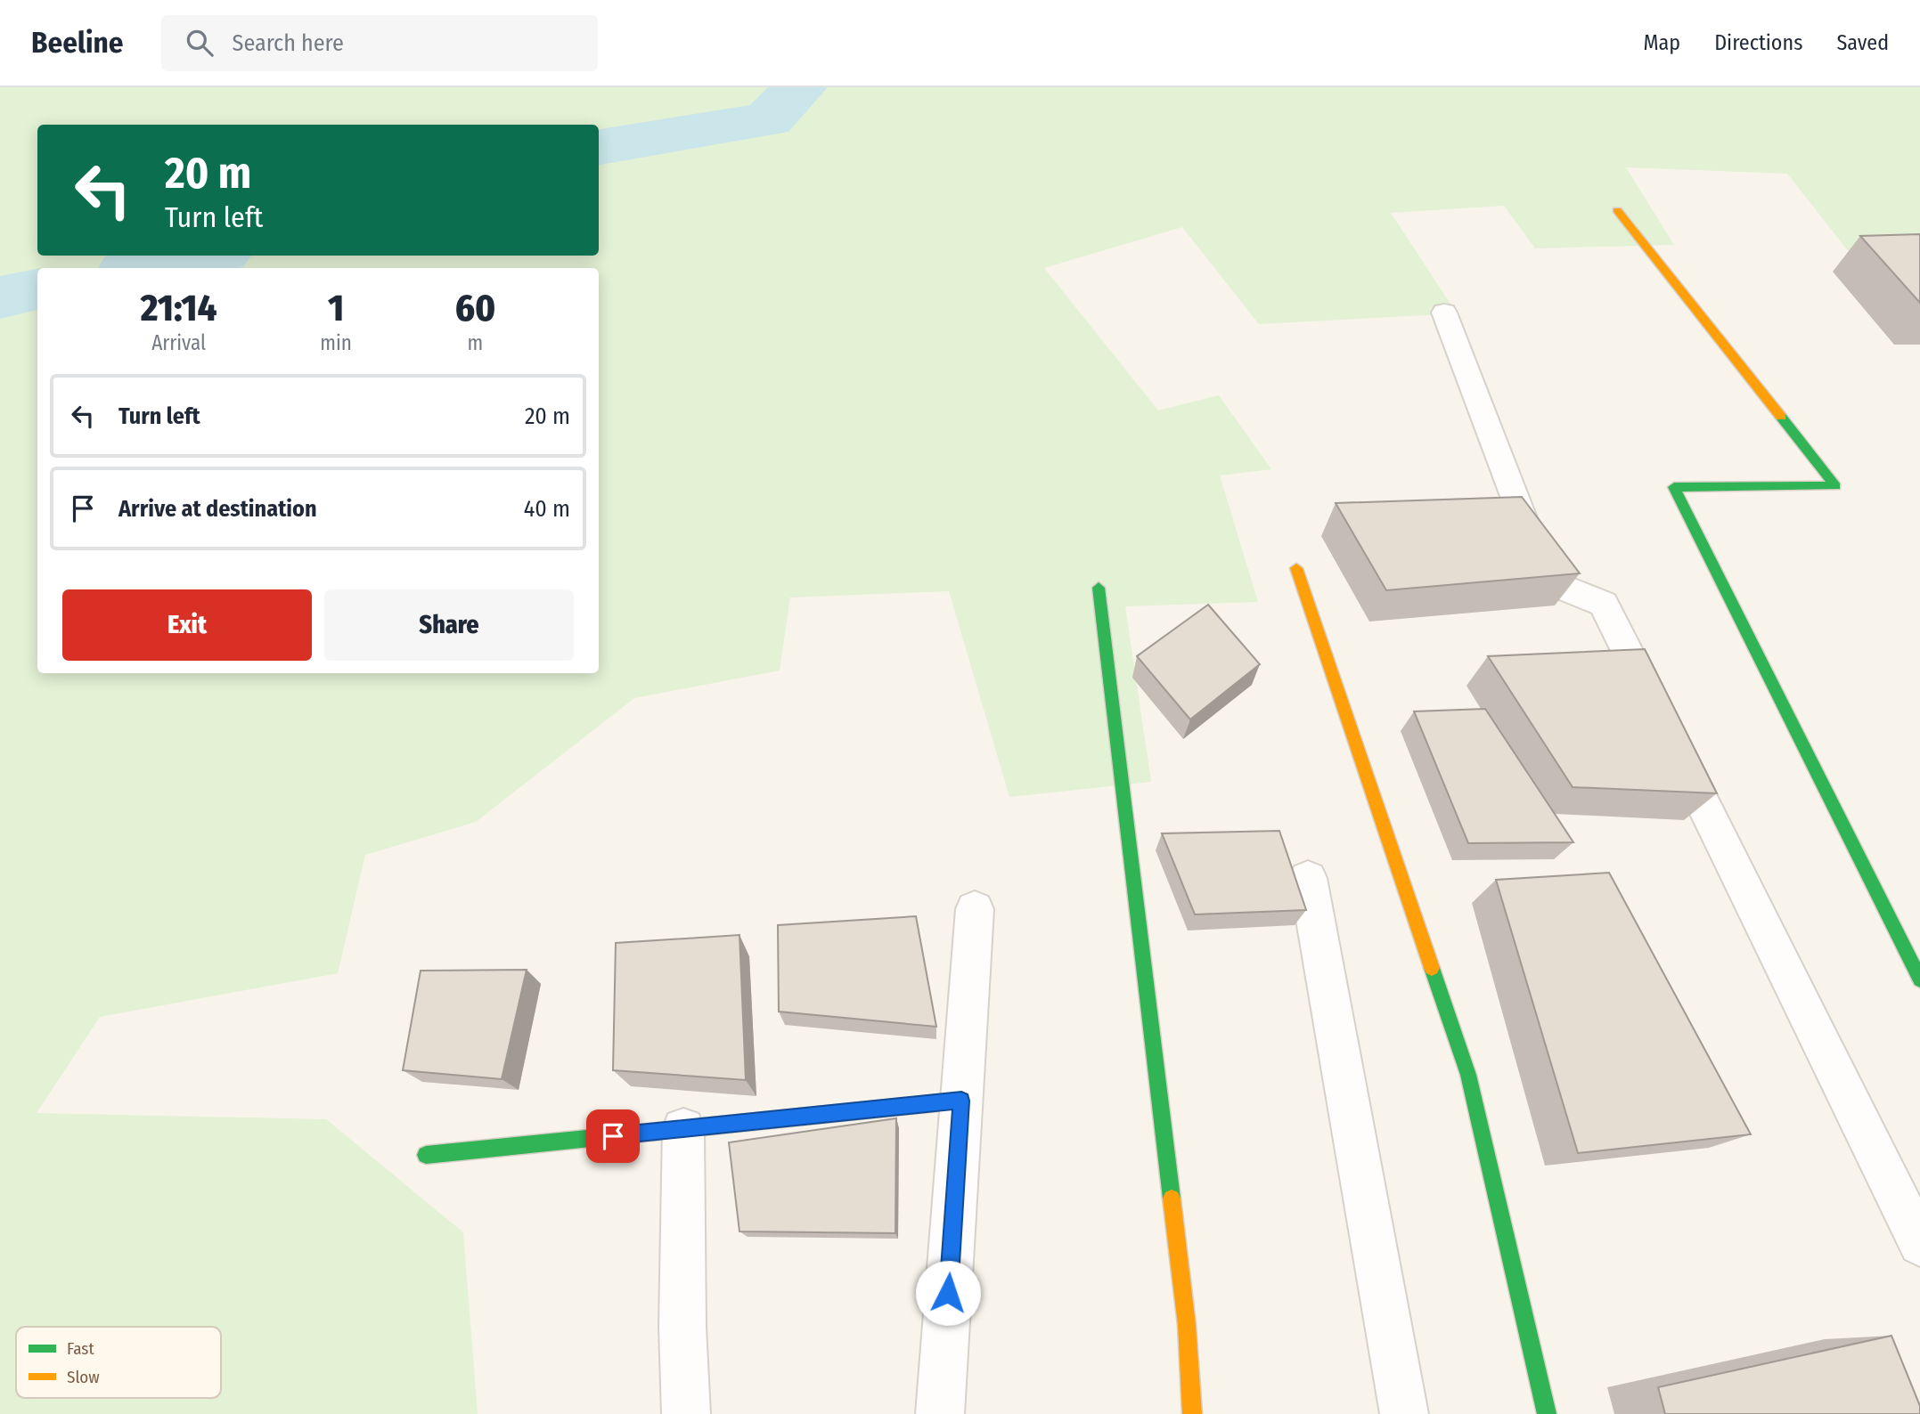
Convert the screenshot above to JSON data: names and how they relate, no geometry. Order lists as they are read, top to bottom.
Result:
{
  "legend": ["Fast", "Slow"],
  "page": {
    "header": "Beeline",
    "search": "Search here",
    "nav": ["Map", "Directions", "Saved"],
    "turn": ["20 m", "Turn left"],
    "eta": [
      "21:14",
      "Arrival",
      "1",
      "min",
      "60",
      "m"
    ],
    "list": [
      {
        "name": "Turn left",
        "value": "20 m"
      },
      {
        "name": "Arrive at destination",
        "value": "40 m"
      }
    ],
    "buttons": ["Exit", "Share"]
  }
}
